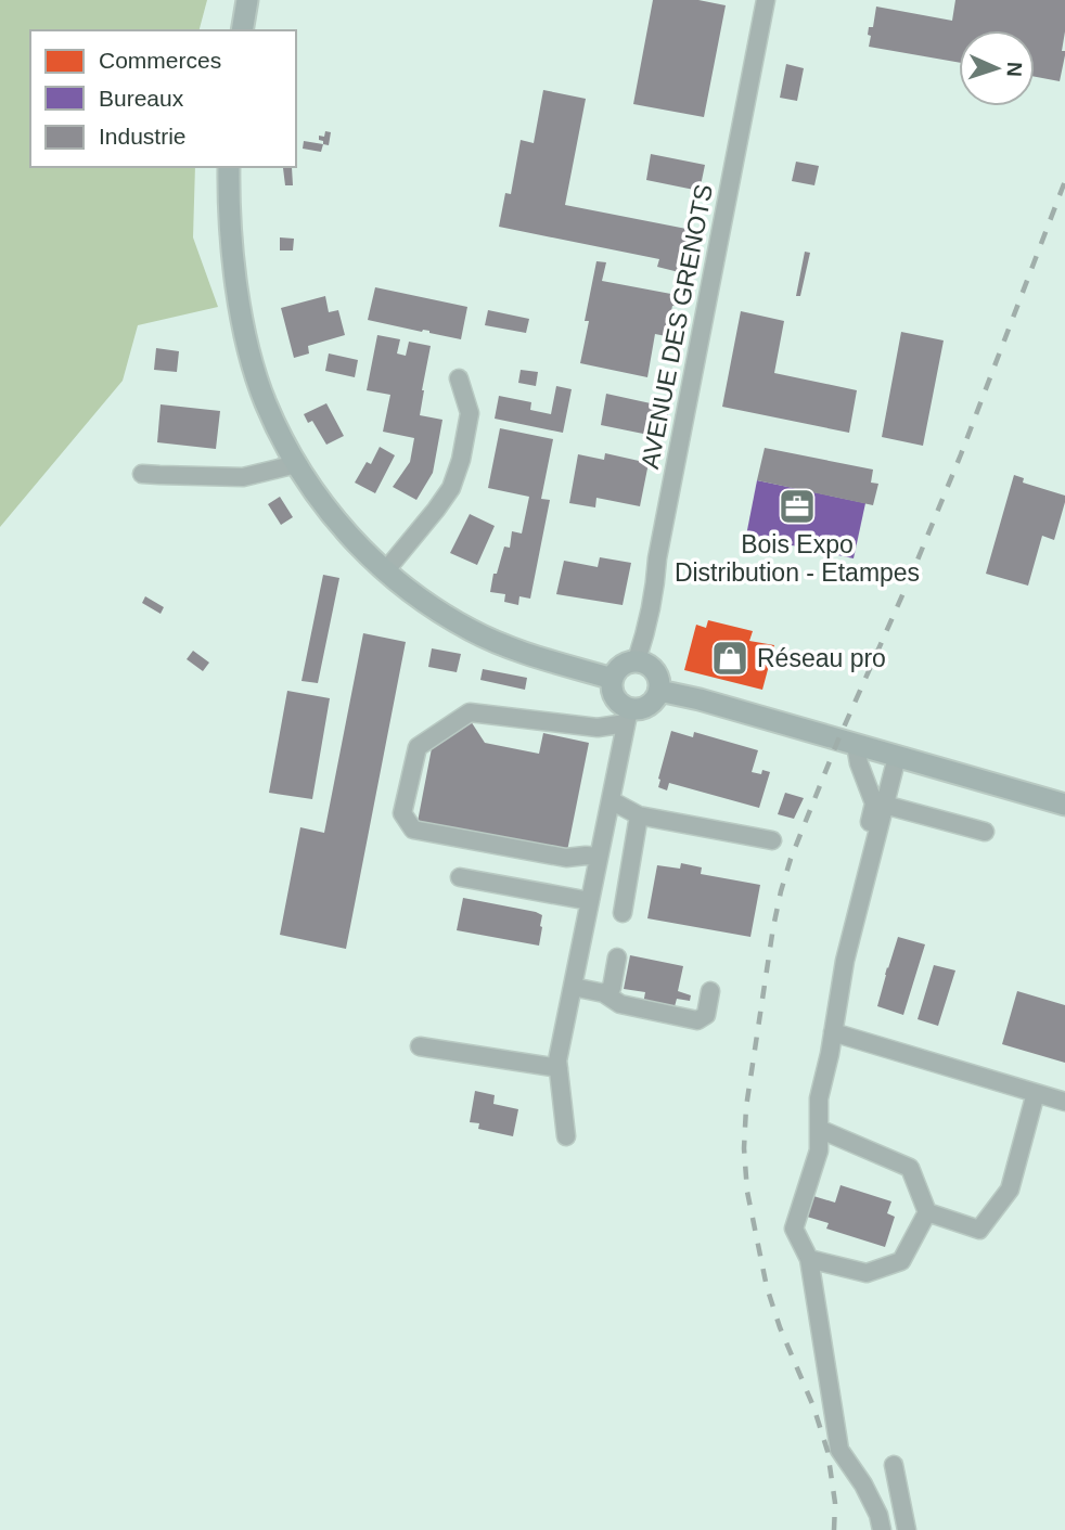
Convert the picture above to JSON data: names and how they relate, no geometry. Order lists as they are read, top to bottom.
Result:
{
  "streets": {
    "street": ["AVENUE DES GRENOTS"]
  },
  "places": {
    "office": ["Bois Expo Distribution - Etampes"],
    "shop": ["Réseau pro"]
  },
  "legend": ["Commerces", "Bureaux", "Industrie"],
  "north": "right"
}
